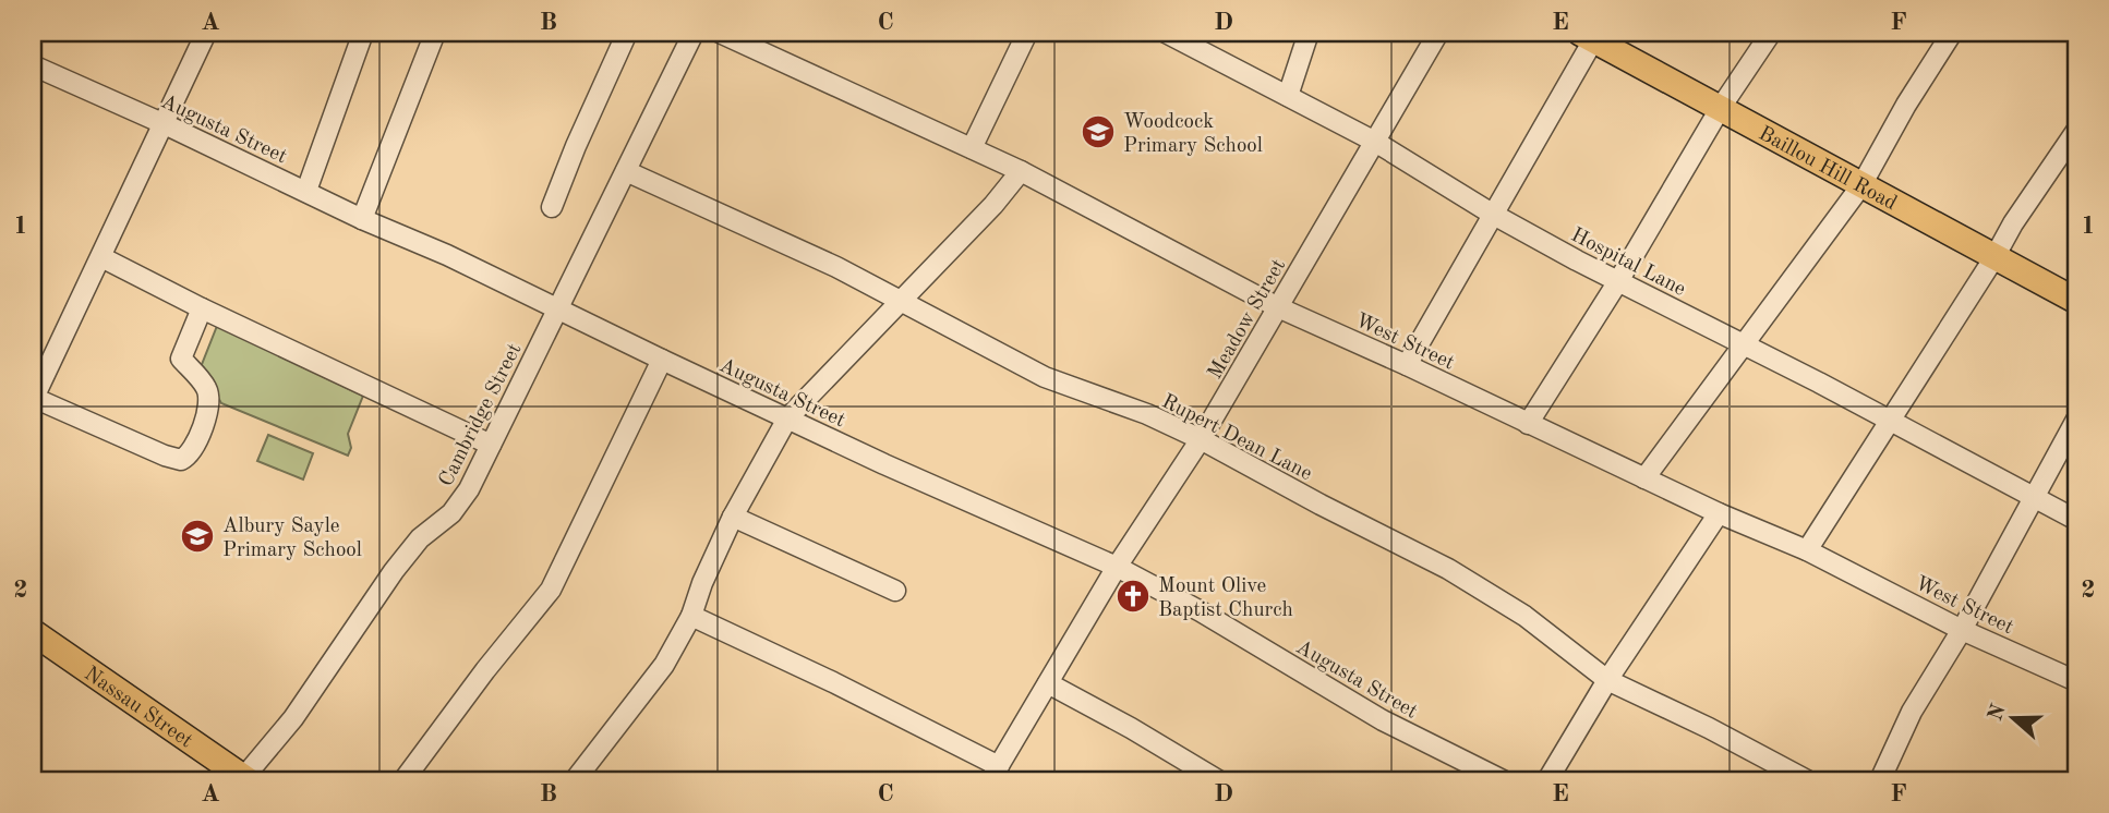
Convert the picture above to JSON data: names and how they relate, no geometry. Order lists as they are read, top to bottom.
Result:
{
  "streets": {
    "main road": ["Baillou Hill Road", "Nassau Street"],
    "street": [
      "Augusta Street",
      "Hospital Lane",
      "Meadow Street",
      "West Street",
      "Cambridge Street",
      "Rupert Dean Lane"
    ]
  },
  "crossings": [
    ["Augusta Street", "Meadow Street"],
    ["Augusta Street", "Cambridge Street"],
    ["Hospital Lane", "Meadow Street"],
    ["Meadow Street", "West Street"],
    ["Meadow Street", "Rupert Dean Lane"],
    ["Cambridge Street", "Rupert Dean Lane"],
    ["Cambridge Street", "Nassau Street"]
  ],
  "places": {
    "school or university": ["Woodcock Primary School", "Albury Sayle Primary School"],
    "church": ["Mount Olive Baptist Church"]
  },
  "north": "left",
  "grid": {
    "columns": [
      "A",
      "B",
      "C",
      "D",
      "E",
      "F"
    ],
    "rows": ["1", "2"]
  }
}
